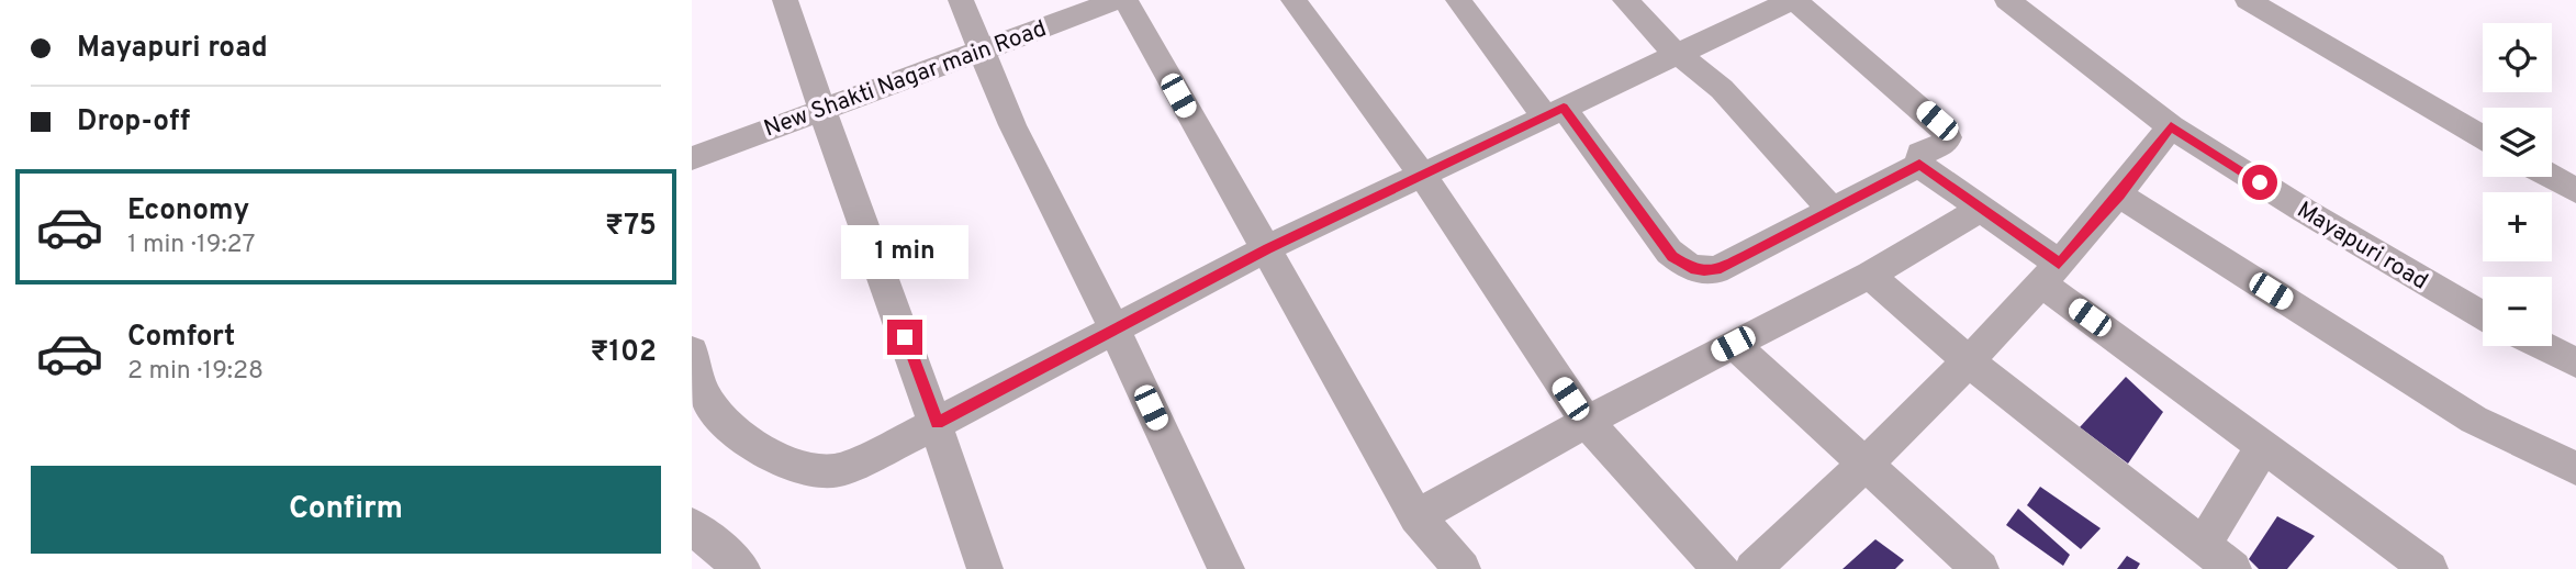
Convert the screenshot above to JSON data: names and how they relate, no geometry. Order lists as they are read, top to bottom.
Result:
{
  "streets": {
    "street": ["New Shakti Nagar main Road", "Mayapuri road"]
  },
  "page": {
    "banner": ["Mayapuri road", "Drop-off"],
    "map_buttons": ["+", "−"],
    "list": [
      {
        "name": "Economy",
        "note": "1 min · 19:27",
        "value": "₹75"
      },
      {
        "name": "Comfort",
        "note": "2 min · 19:28",
        "value": "₹102"
      }
    ],
    "bubble": "1 min",
    "buttons": "Confirm"
  }
}
